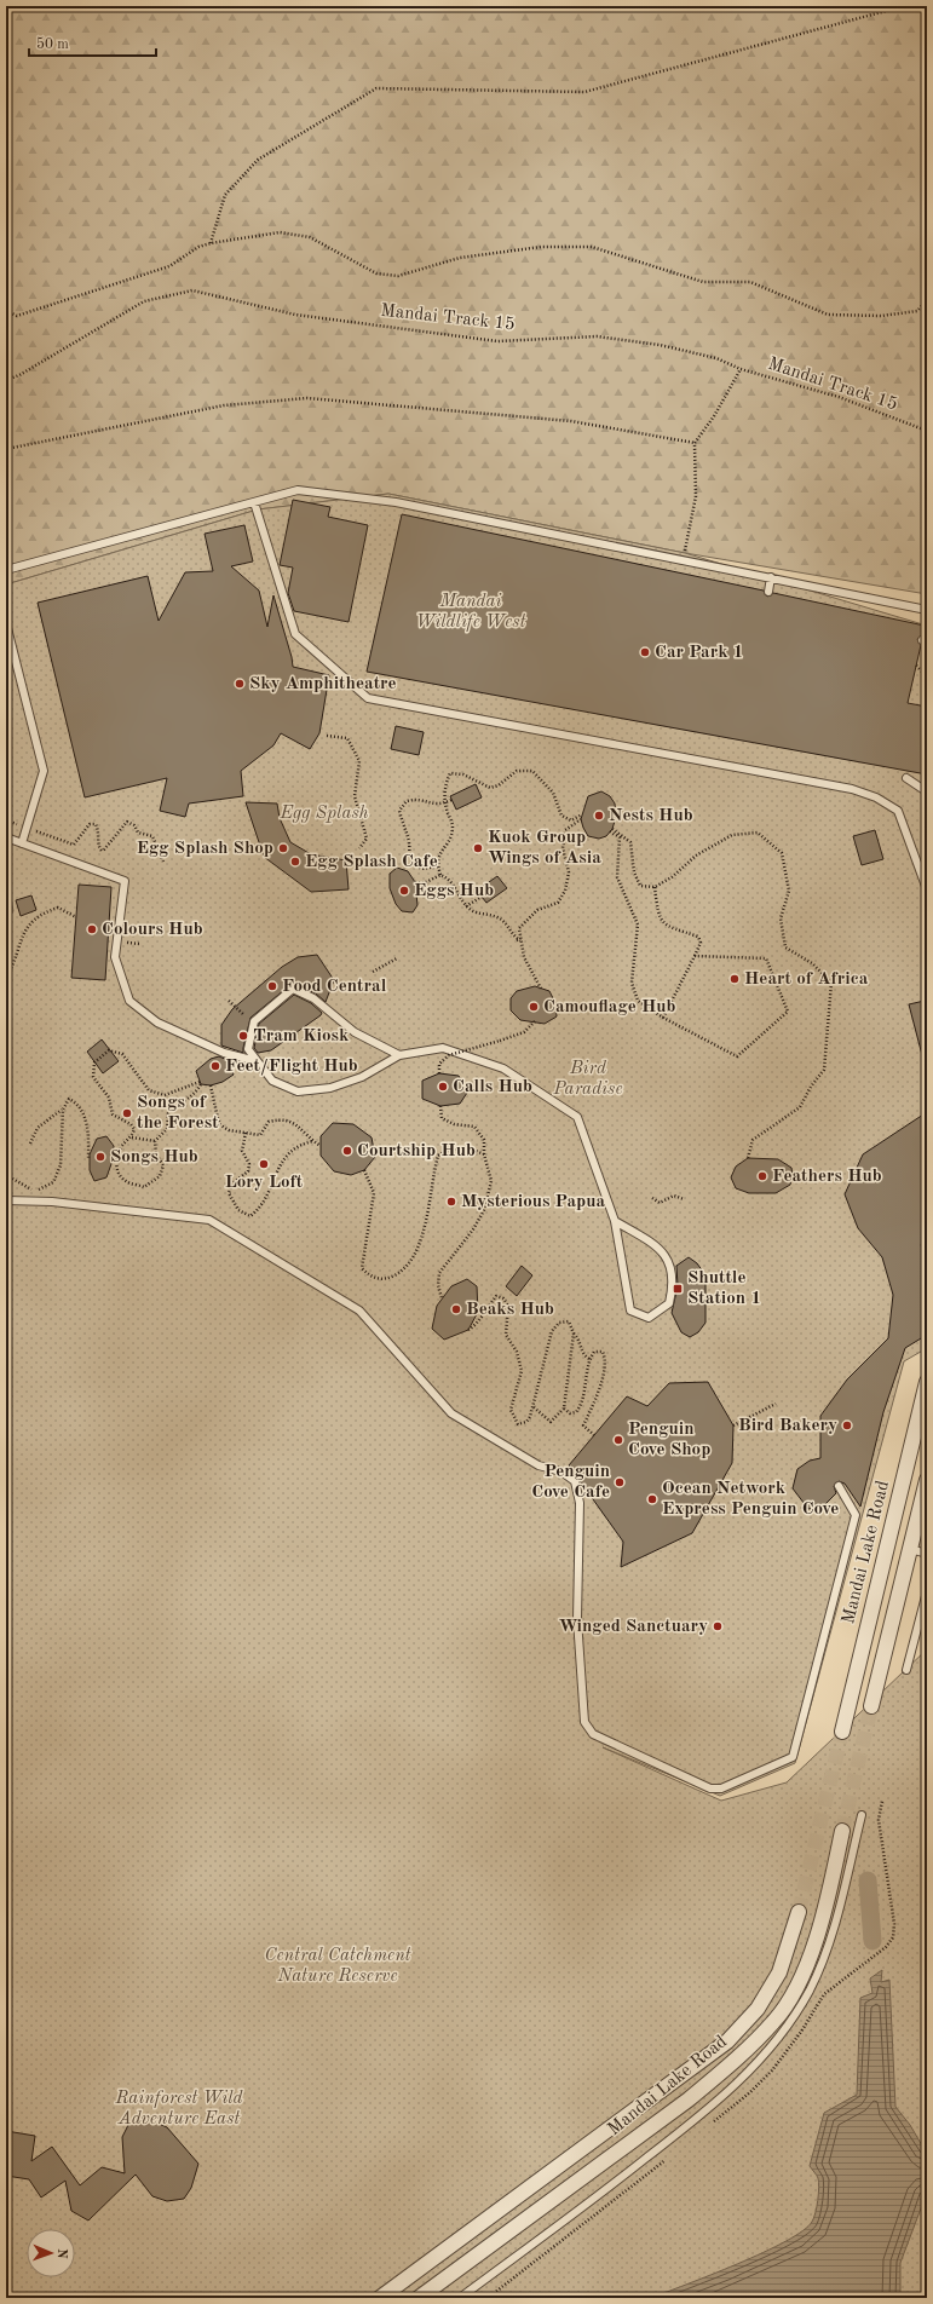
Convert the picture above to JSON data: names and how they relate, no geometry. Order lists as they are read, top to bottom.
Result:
{
  "streets": {
    "street": ["Mandai Lake Road"],
    "path": ["Mandai Track 15"]
  },
  "parks": [
    "Mandai Wildlife West",
    "Egg Splash",
    "Bird Paradise",
    "Central Catchment Nature Reserve",
    "Rainforest Wild Adventure East"
  ],
  "places": {
    "other": [
      "Car Park 1",
      "Sky Amphitheatre",
      "Nests Hub",
      "Egg Splash Shop",
      "Kuok Group Wings of Asia",
      "Egg Splash Cafe",
      "Eggs Hub",
      "Colours Hub",
      "Heart of Africa",
      "Food Central",
      "Camouflage Hub",
      "Tram Kiosk",
      "Feet/Flight Hub",
      "Calls Hub",
      "Songs of the Forest",
      "Courtship Hub",
      "Songs Hub",
      "Lory Loft",
      "Feathers Hub",
      "Mysterious Papua",
      "Beaks Hub",
      "Bird Bakery",
      "Penguin Cove Shop",
      "Penguin Cove Cafe",
      "Ocean Network Express Penguin Cove",
      "Winged Sanctuary"
    ],
    "transit": ["Shuttle Station 1"]
  },
  "scale_bar": "50 m",
  "north": "right"
}
